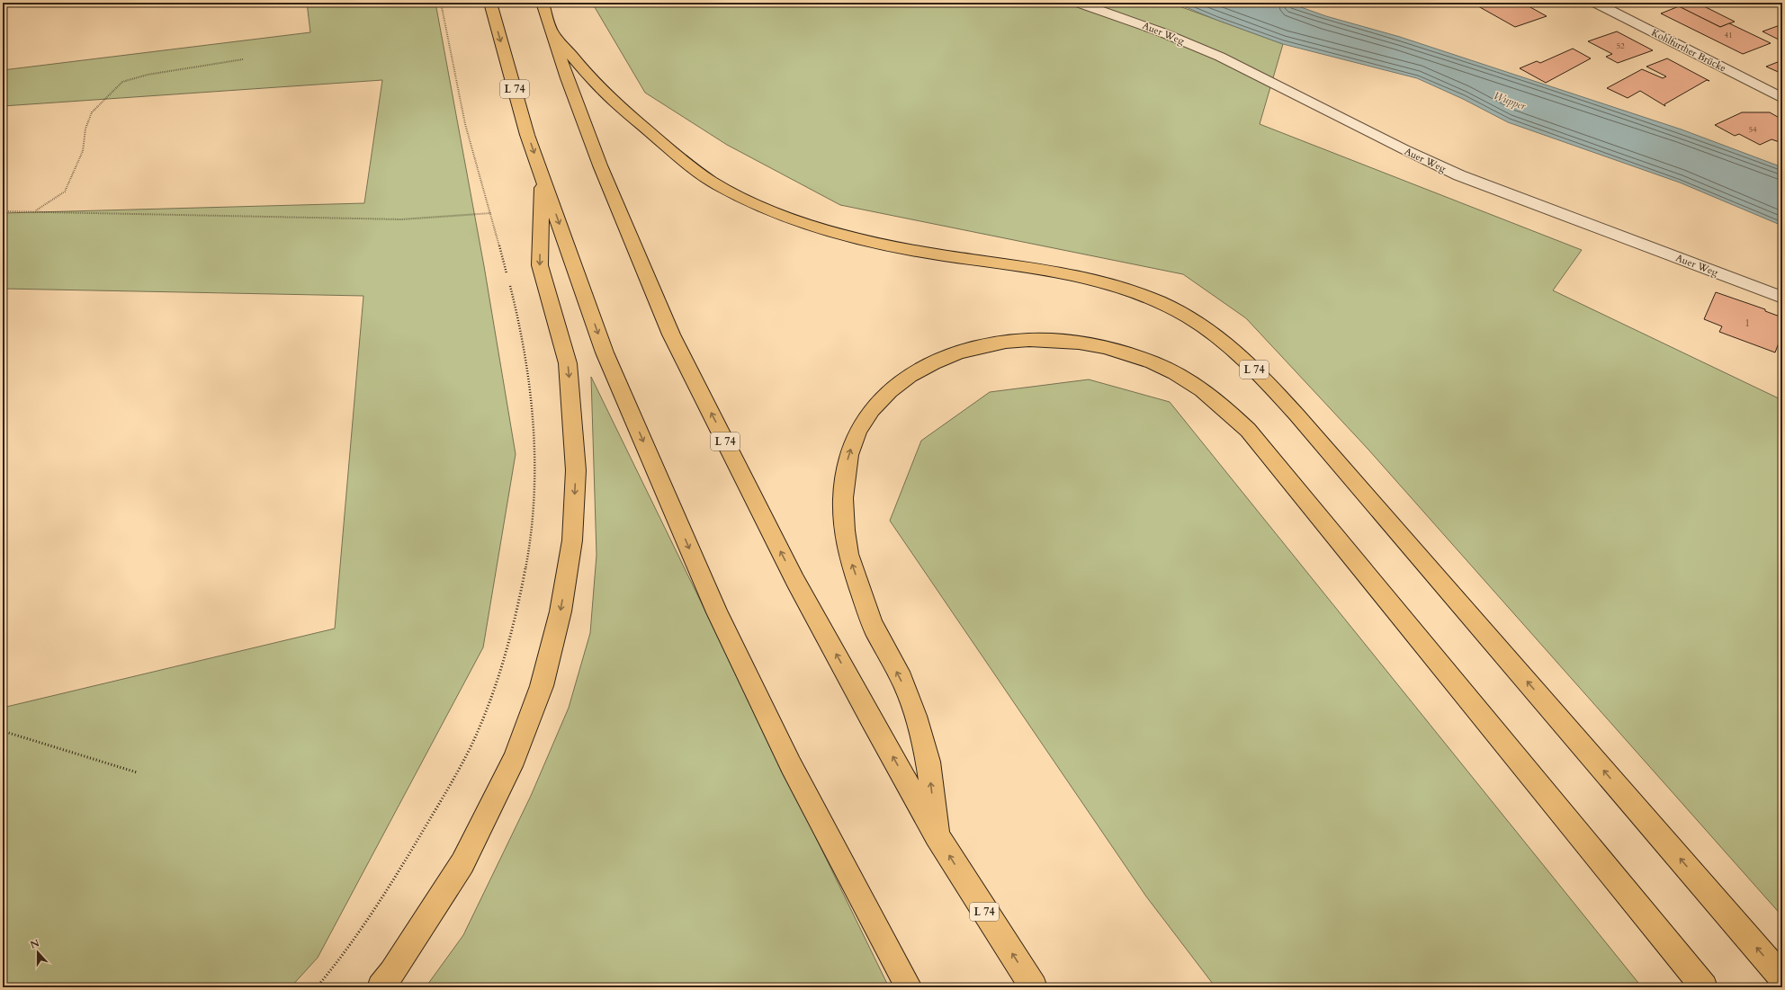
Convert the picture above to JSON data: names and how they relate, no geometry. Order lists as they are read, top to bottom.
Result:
{
  "streets": {
    "highway": ["L 74"],
    "street": ["Auer Weg", "Kohlfurther Brücke"]
  },
  "water": ["Wupper"],
  "house_numbers": [
    "41",
    "52",
    "54",
    "1"
  ],
  "north": "top"
}
